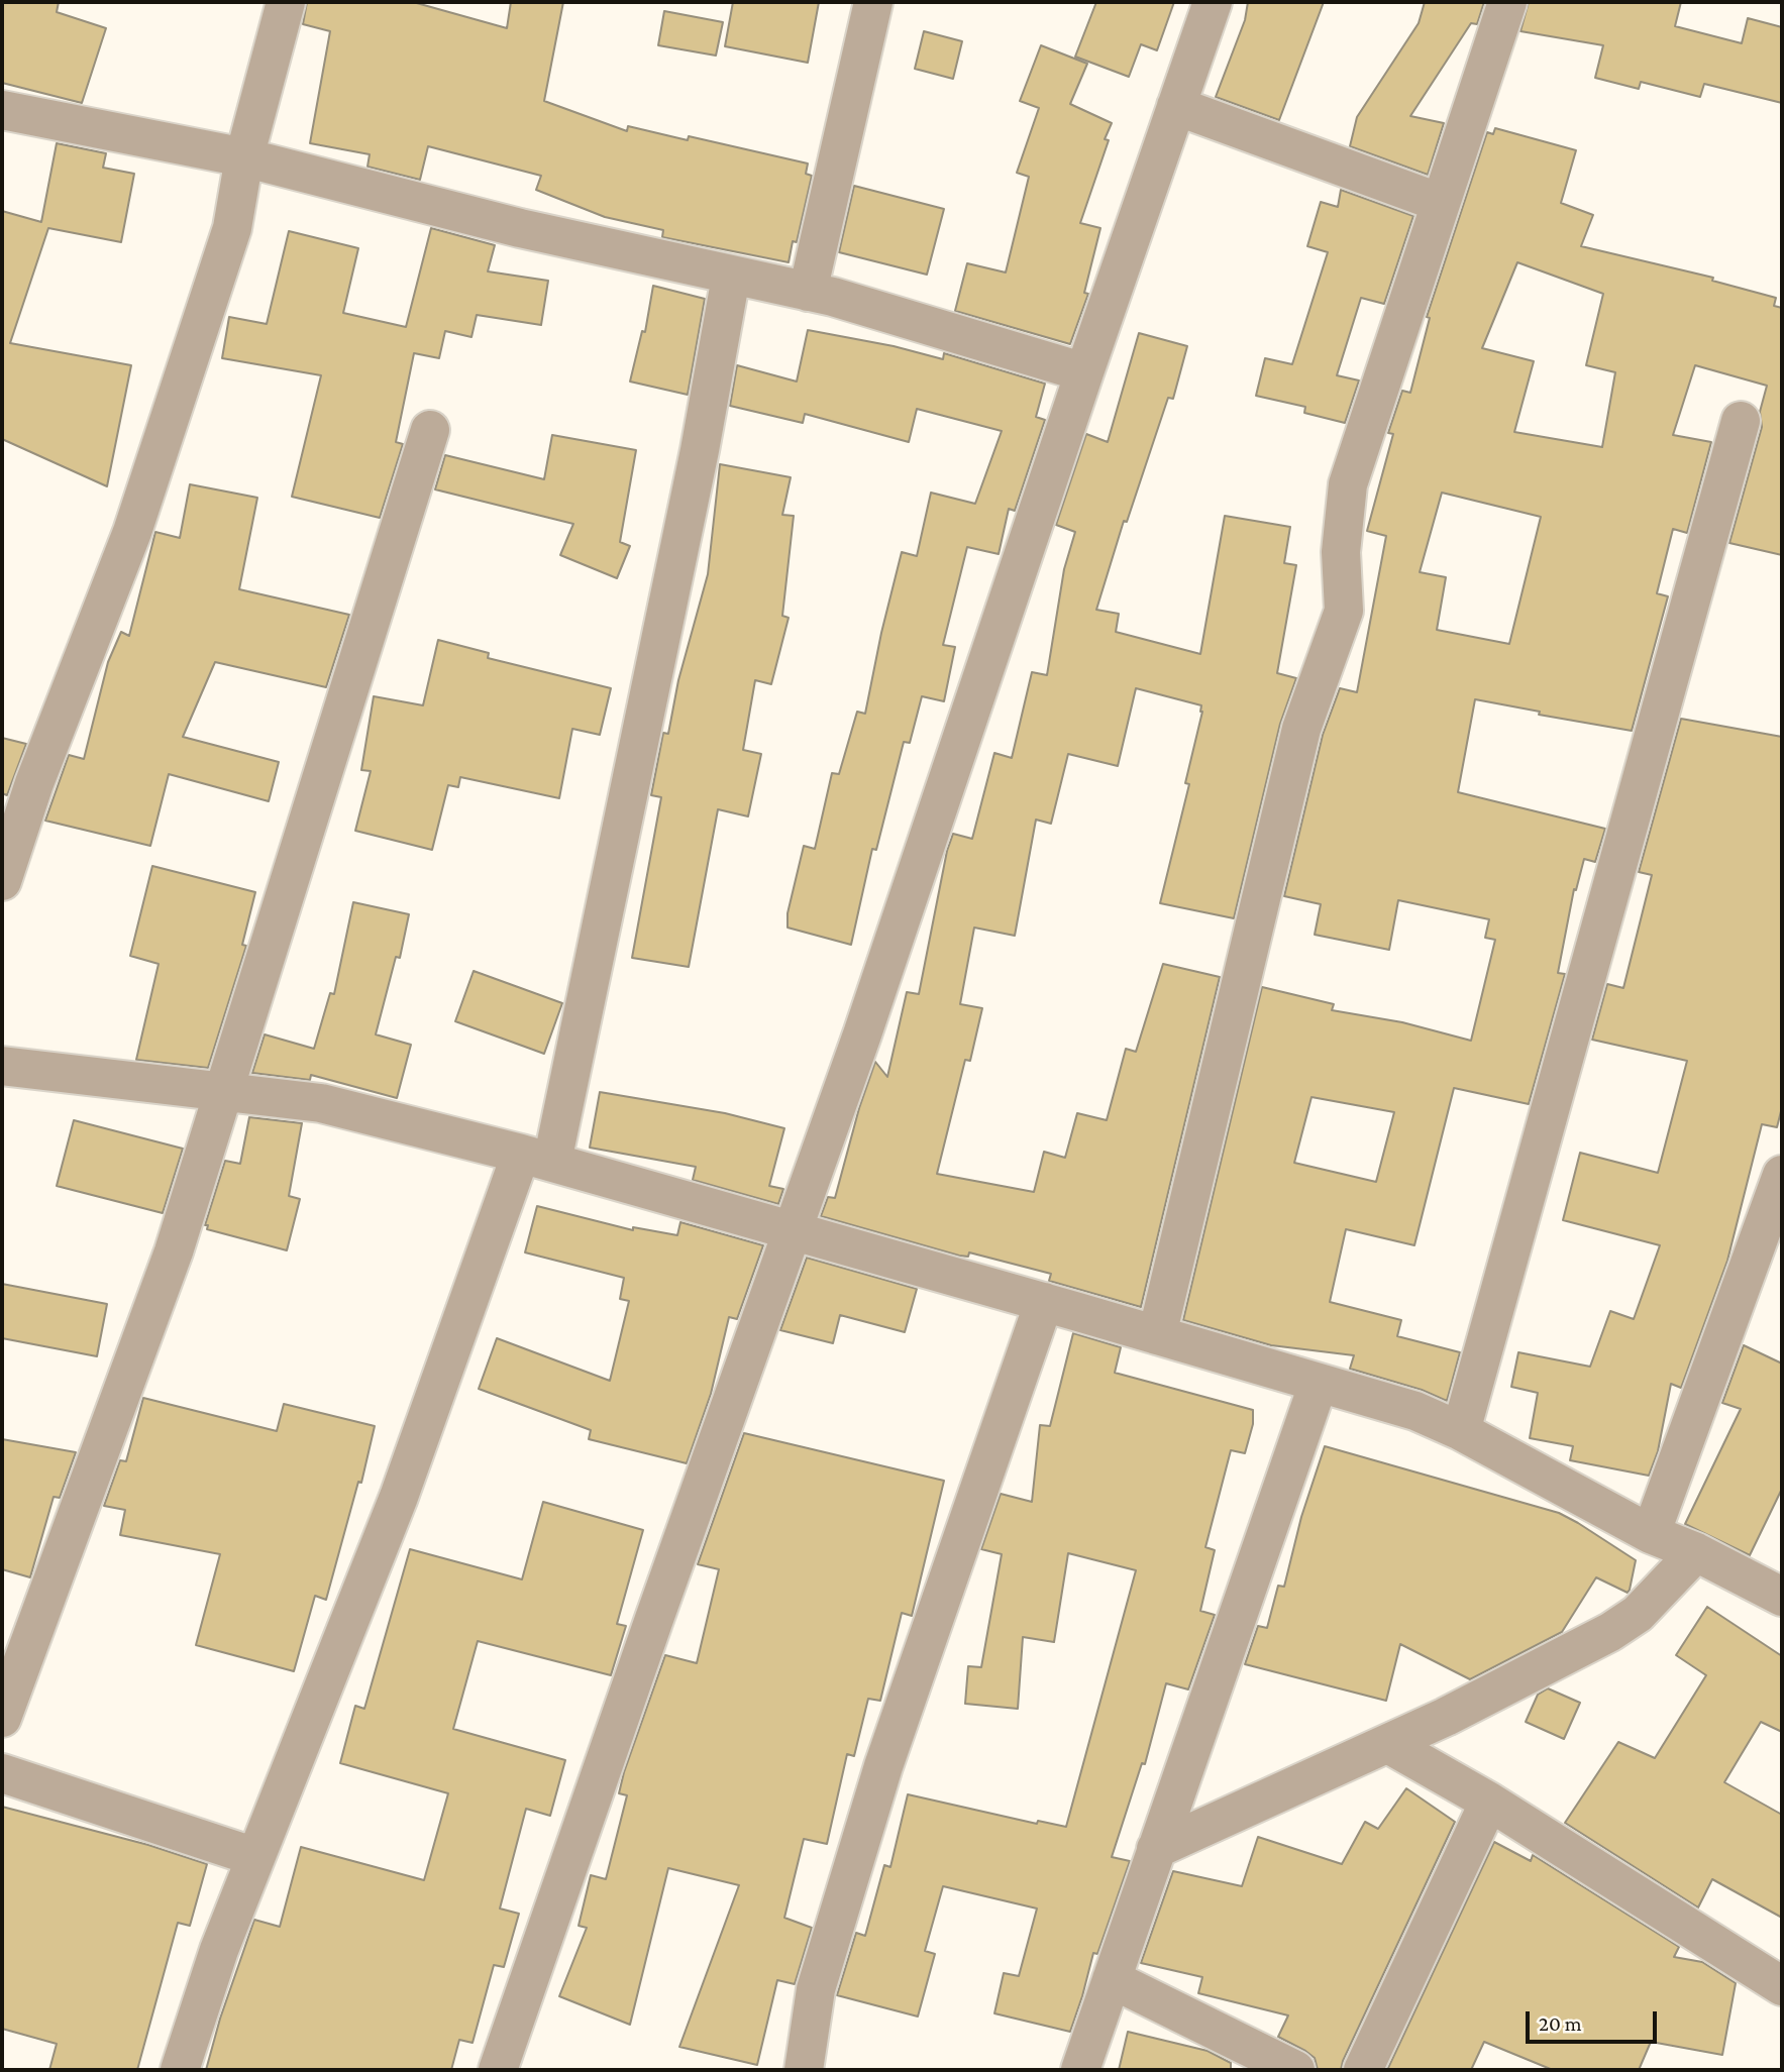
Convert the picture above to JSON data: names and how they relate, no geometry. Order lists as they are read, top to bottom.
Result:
{
  "scale_bar": "20 m"
}
